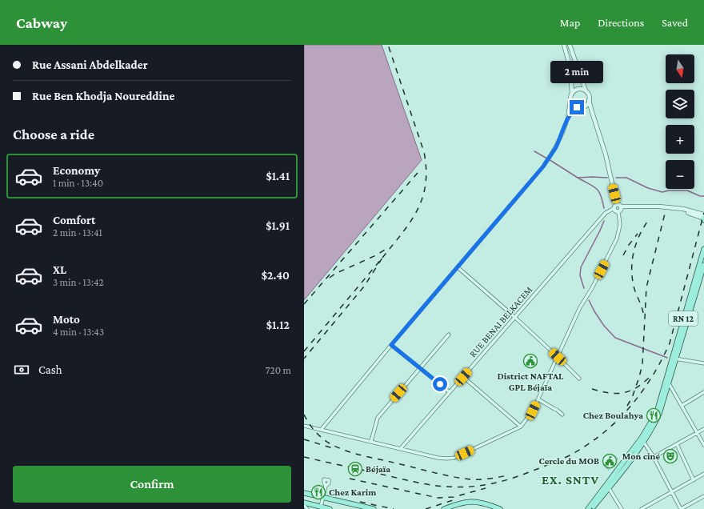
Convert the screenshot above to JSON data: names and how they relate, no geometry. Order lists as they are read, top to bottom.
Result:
{
  "streets": {
    "main road": ["RN 12"],
    "street": ["RUE BENAI BELKACEM"]
  },
  "districts": ["EX. SNTV"],
  "places": {
    "public building": ["District NAFTAL GPL Béjaïa", "Cercle du MOB"],
    "restaurant": ["Chez Boulahya", "Chez Karim"],
    "theatre": ["Mon ciné"],
    "station": ["Béjaïa"]
  },
  "north": "bottom",
  "page": {
    "header": "Cabway",
    "nav": ["Map", "Directions", "Saved"],
    "banner": ["Rue Assani Abdelkader", "Rue Ben Khodja Noureddine"],
    "map_buttons": ["+", "−"],
    "bubble": "2 min",
    "heading": "Choose a ride",
    "list": [
      {
        "name": "Economy",
        "note": "1 min · 13:40",
        "value": "$1.41"
      },
      {
        "name": "Comfort",
        "note": "2 min · 13:41",
        "value": "$1.91"
      },
      {
        "name": "XL",
        "note": "3 min · 13:42",
        "value": "$2.40"
      },
      {
        "name": "Moto",
        "note": "4 min · 13:43",
        "value": "$1.12"
      }
    ],
    "pay": ["Cash", "720 m"],
    "buttons": "Confirm"
  }
}
